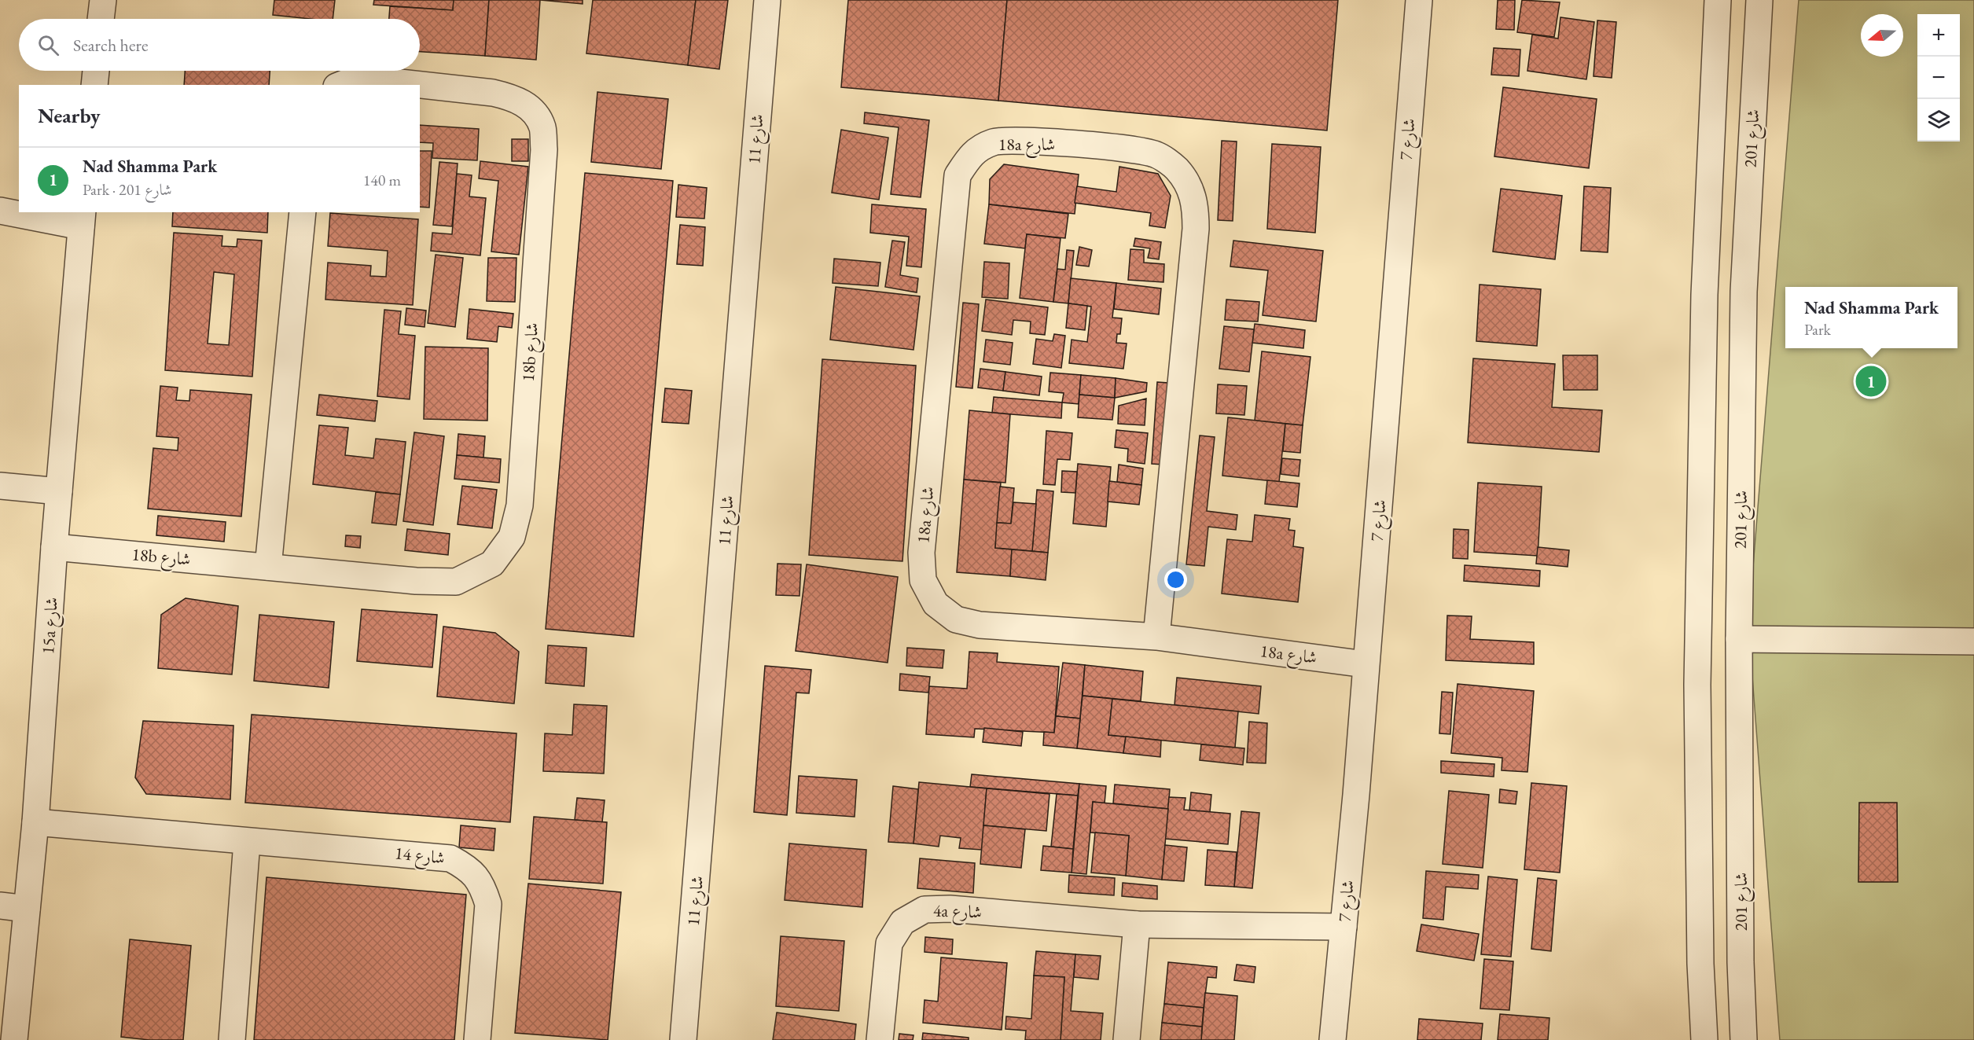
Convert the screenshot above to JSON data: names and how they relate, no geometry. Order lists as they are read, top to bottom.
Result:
{
  "streets": {
    "street": [
      "شارع 201",
      "شارع 11",
      "شارع 7",
      "18a شارع",
      "18b شارع",
      "15a شارع",
      "شارع 14",
      "4a شارع"
    ]
  },
  "crossings": [
    ["شارع 7", "18a شارع"],
    ["شارع 7", "4a شارع"],
    ["18b شارع", "15a شارع"],
    ["15a شارع", "شارع 14"]
  ],
  "north": "left",
  "page": {
    "map_buttons": ["+", "−"],
    "search": "Search here",
    "heading": "Nearby",
    "list": [
      {
        "mark": "1",
        "name": "Nad Shamma Park",
        "note": "Park · شارع 201",
        "value": "140 m"
      }
    ],
    "popup": ["Nad Shamma Park", "Park"],
    "pins": "1"
  }
}
